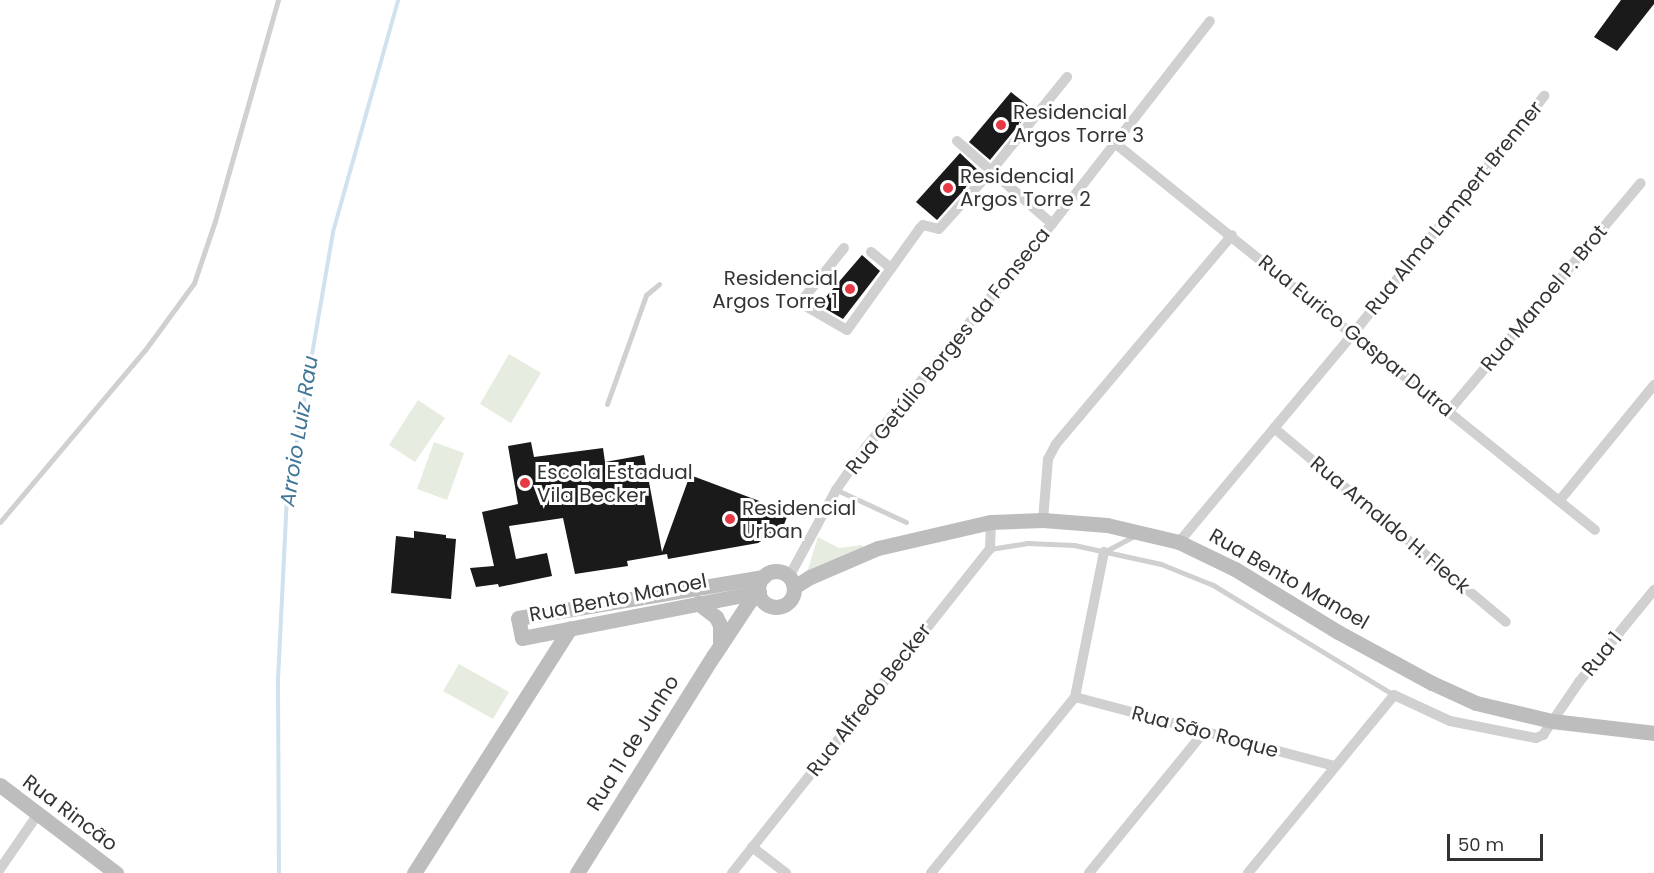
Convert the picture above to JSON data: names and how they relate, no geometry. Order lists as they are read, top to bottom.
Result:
{
  "streets": {
    "main road": ["Rua Bento Manoel", "Rua 11 de Junho", "Rua Rincão"],
    "street": [
      "Rua Alma Lampert Brenner",
      "Rua Manoel P. Brot",
      "Rua Eurico Gaspar Dutra",
      "Rua Getúlio Borges da Fonseca",
      "Rua Arnaldo H. Fleck",
      "Rua 1",
      "Rua Alfredo Becker",
      "Rua São Roque"
    ]
  },
  "crossings": [
    ["Rua Alma Lampert Brenner", "Rua Eurico Gaspar Dutra"],
    ["Rua Alma Lampert Brenner", "Rua Arnaldo H. Fleck"],
    ["Rua Alma Lampert Brenner", "Rua Bento Manoel"],
    ["Rua Manoel P. Brot", "Rua Eurico Gaspar Dutra"],
    ["Rua Eurico Gaspar Dutra", "Rua Getúlio Borges da Fonseca"],
    ["Rua Getúlio Borges da Fonseca", "Rua Bento Manoel"],
    ["Rua Getúlio Borges da Fonseca", "Rua 11 de Junho"],
    ["Rua Bento Manoel", "Rua 1"],
    ["Rua Bento Manoel", "Rua 11 de Junho"]
  ],
  "water": ["Arroio Luiz Rau"],
  "places": [
    "Residencial Argos Torre 3",
    "Residencial Argos Torre 2",
    "Residencial Argos Torre 1",
    "Escola Estadual Vila Becker",
    "Residencial Urban"
  ],
  "scale_bar": "50 m"
}
